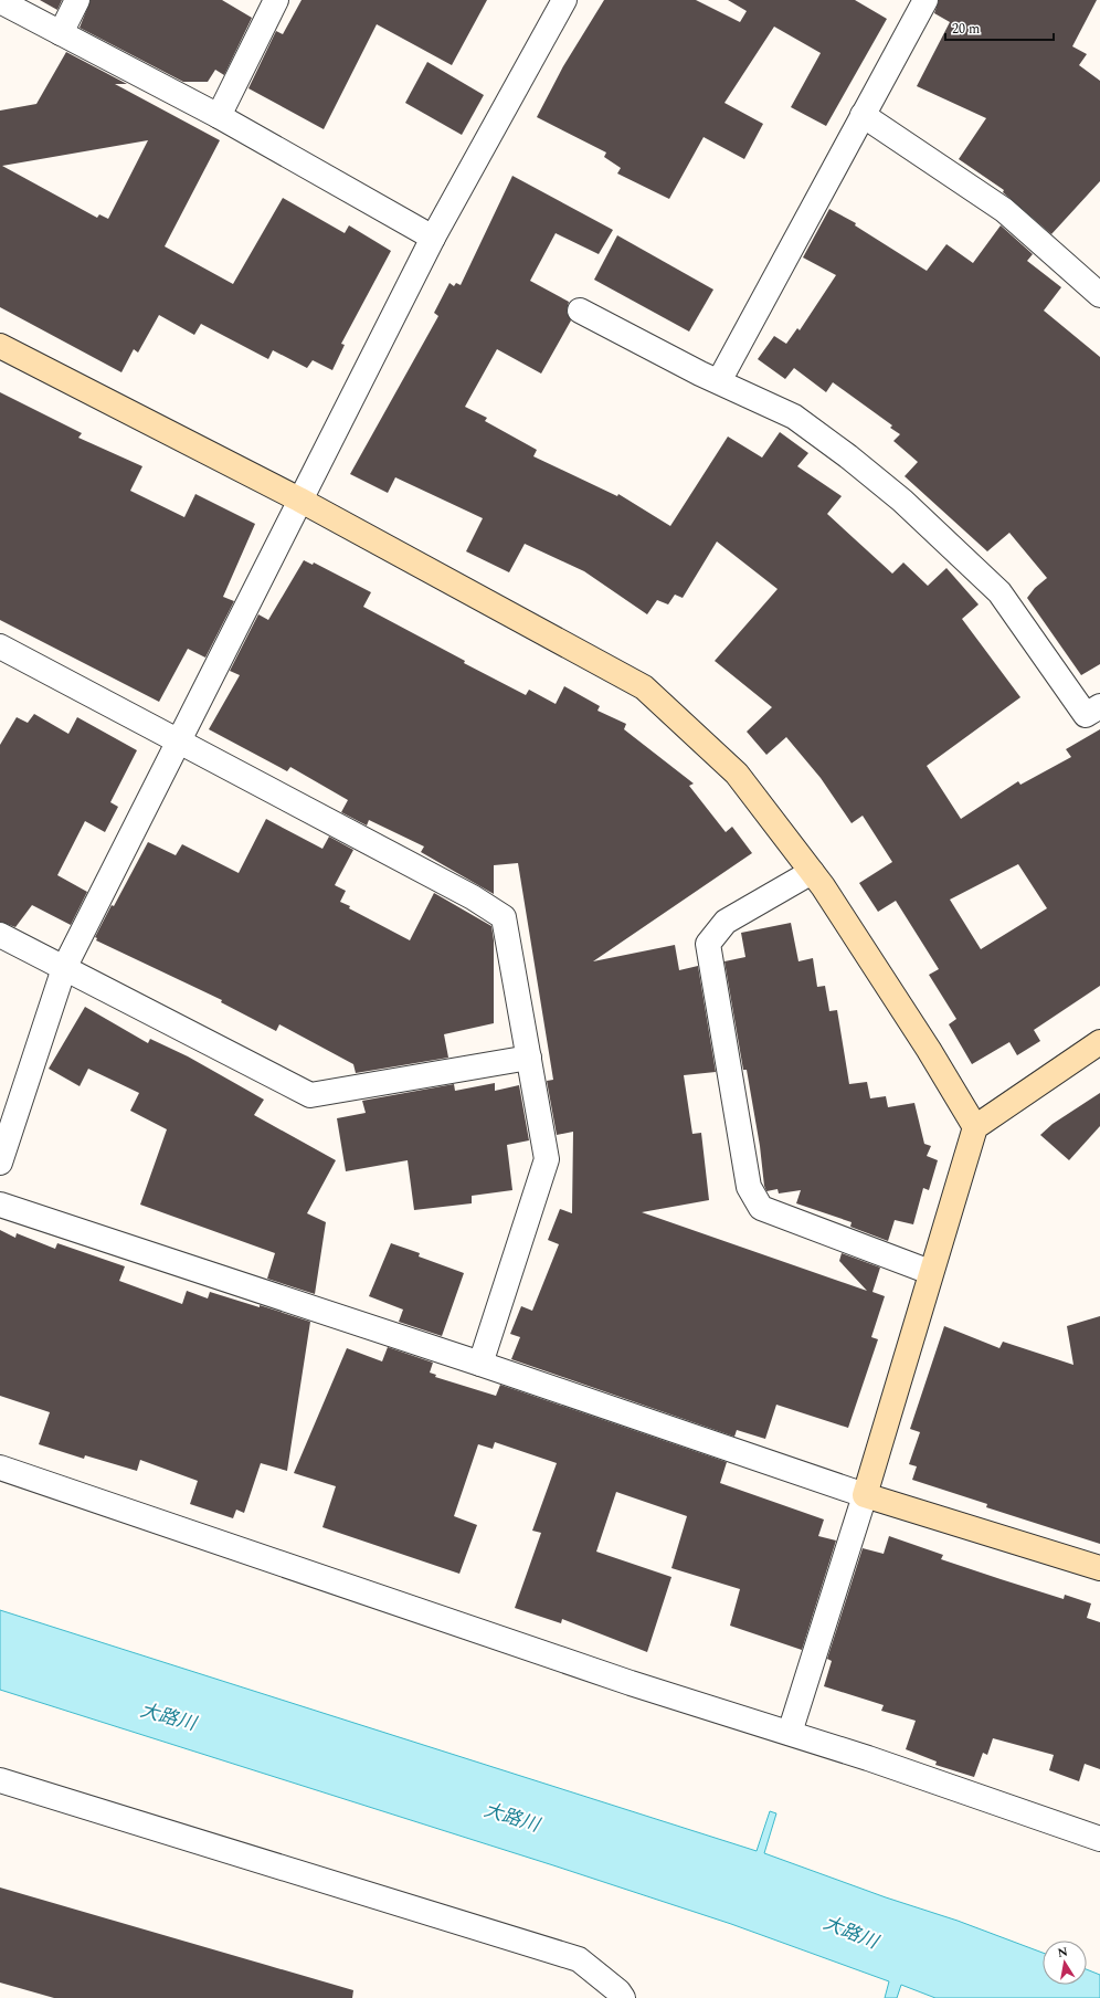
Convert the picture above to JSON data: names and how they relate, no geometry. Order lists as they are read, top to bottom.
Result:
{
  "water": ["大路川"],
  "scale_bar": "20 m",
  "north": "top"
}
